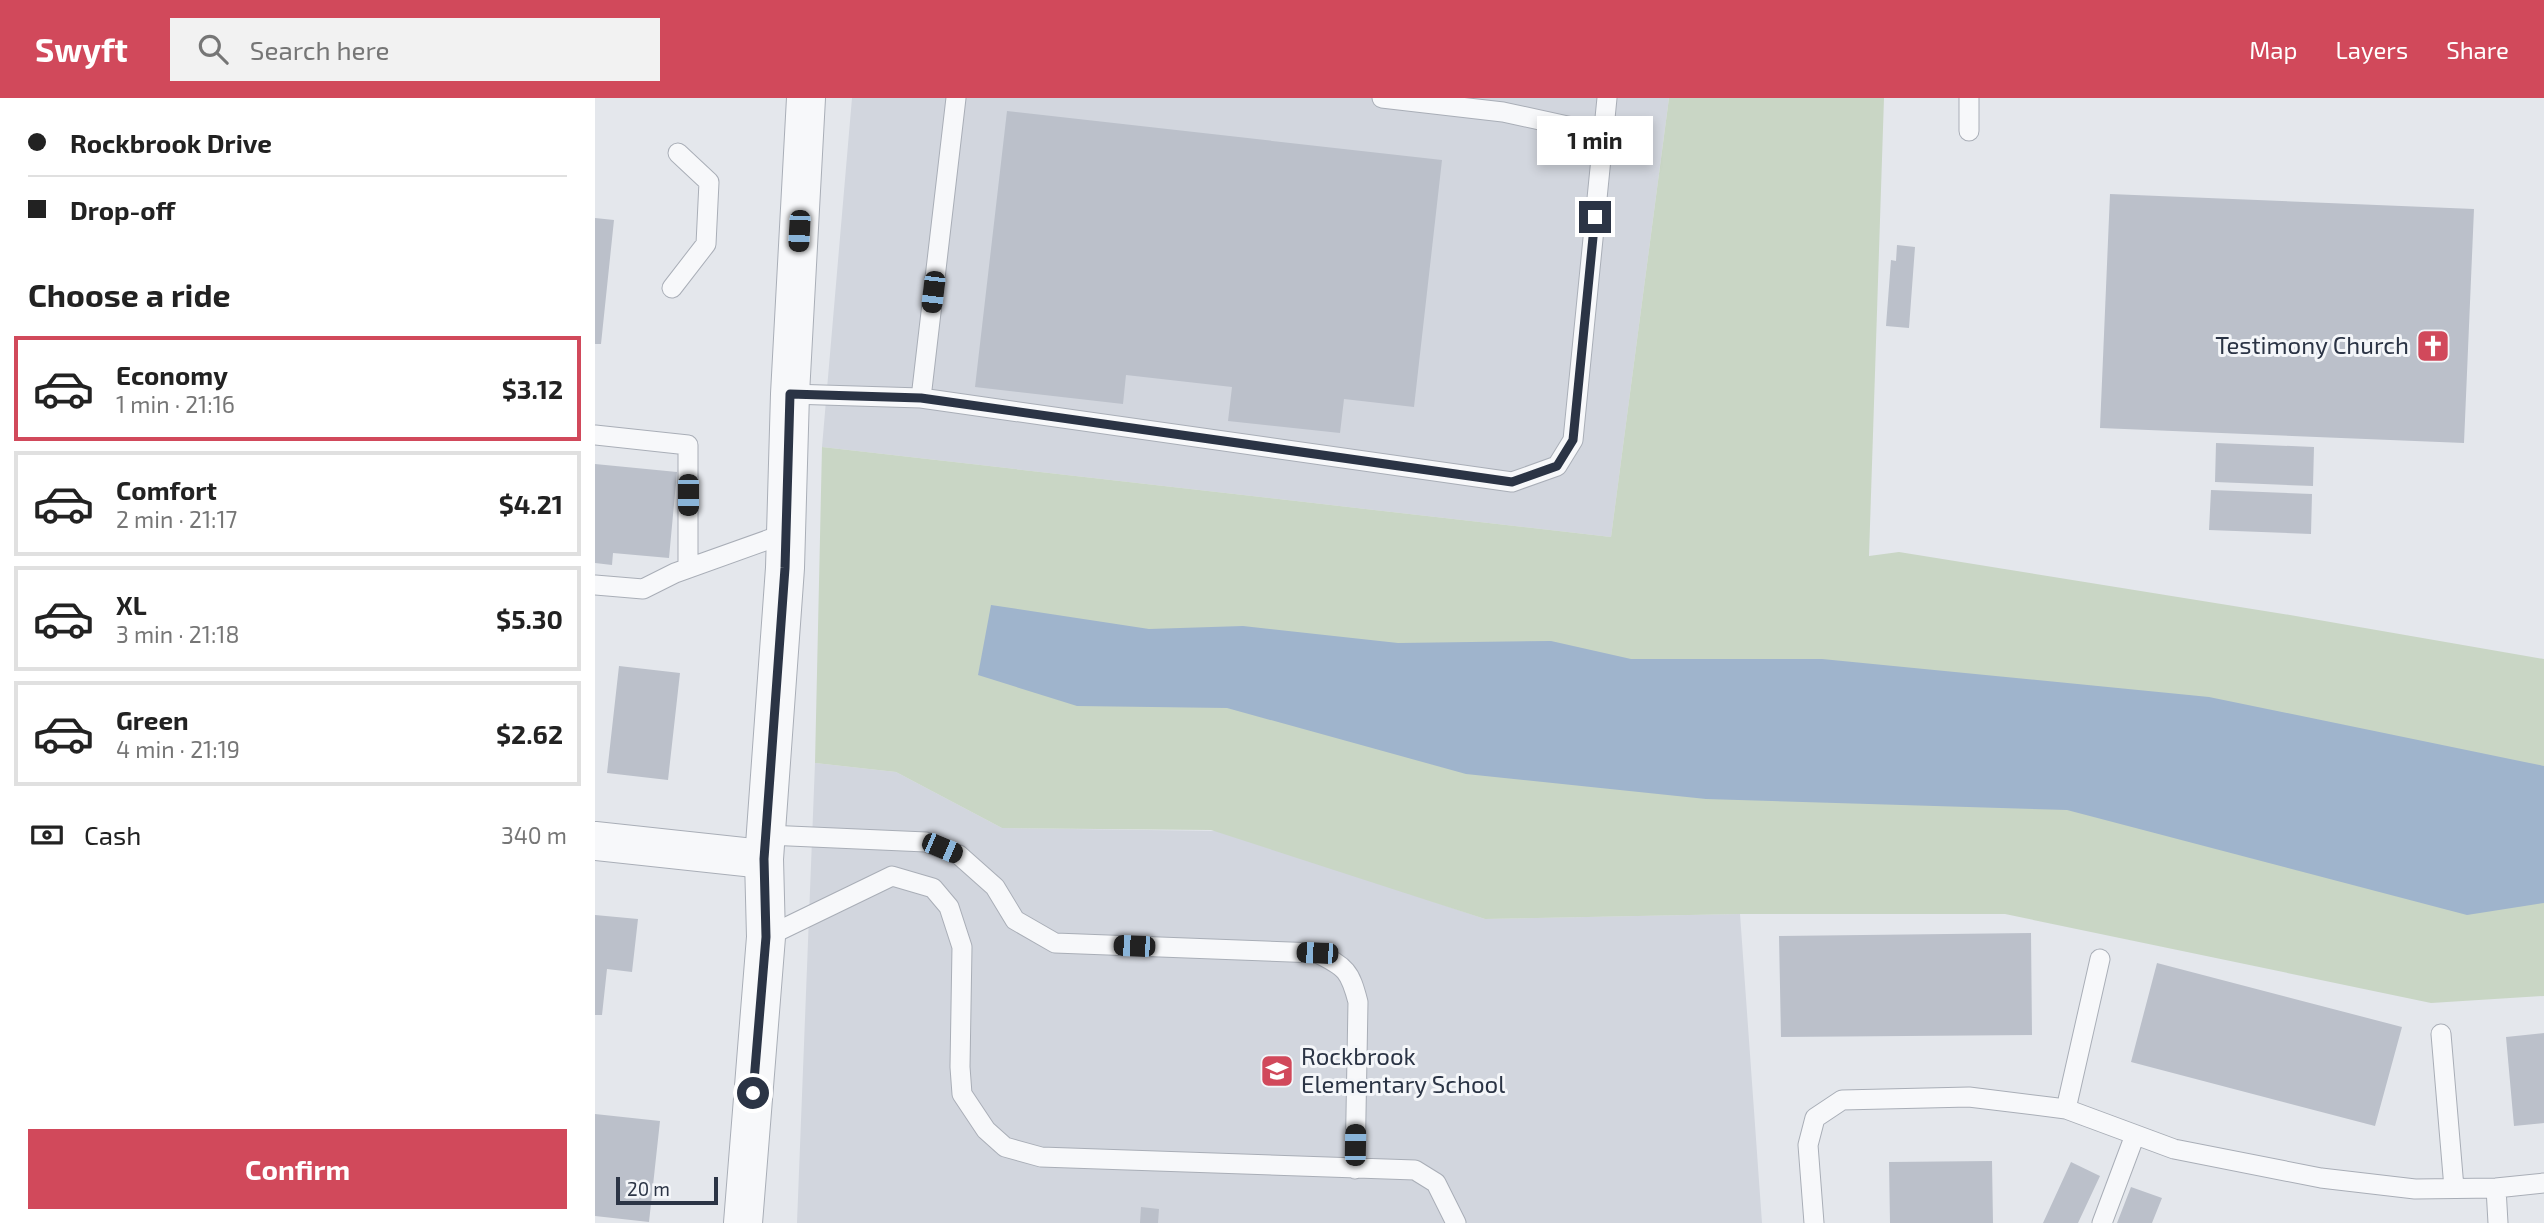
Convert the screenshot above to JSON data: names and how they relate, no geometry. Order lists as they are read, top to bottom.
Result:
{
  "places": {
    "church": ["Testimony Church"],
    "school or university": ["Rockbrook Elementary School"]
  },
  "scale_bar": "20 m",
  "page": {
    "header": "Swyft",
    "search": "Search here",
    "nav": ["Map", "Layers", "Share"],
    "banner": ["Rockbrook Drive", "Drop-off"],
    "bubble": "1 min",
    "heading": "Choose a ride",
    "list": [
      {
        "name": "Economy",
        "note": "1 min · 21:16",
        "value": "$3.12"
      },
      {
        "name": "Comfort",
        "note": "2 min · 21:17",
        "value": "$4.21"
      },
      {
        "name": "XL",
        "note": "3 min · 21:18",
        "value": "$5.30"
      },
      {
        "name": "Green",
        "note": "4 min · 21:19",
        "value": "$2.62"
      }
    ],
    "pay": ["Cash", "340 m"],
    "buttons": "Confirm",
    "scale": "20 m"
  }
}
